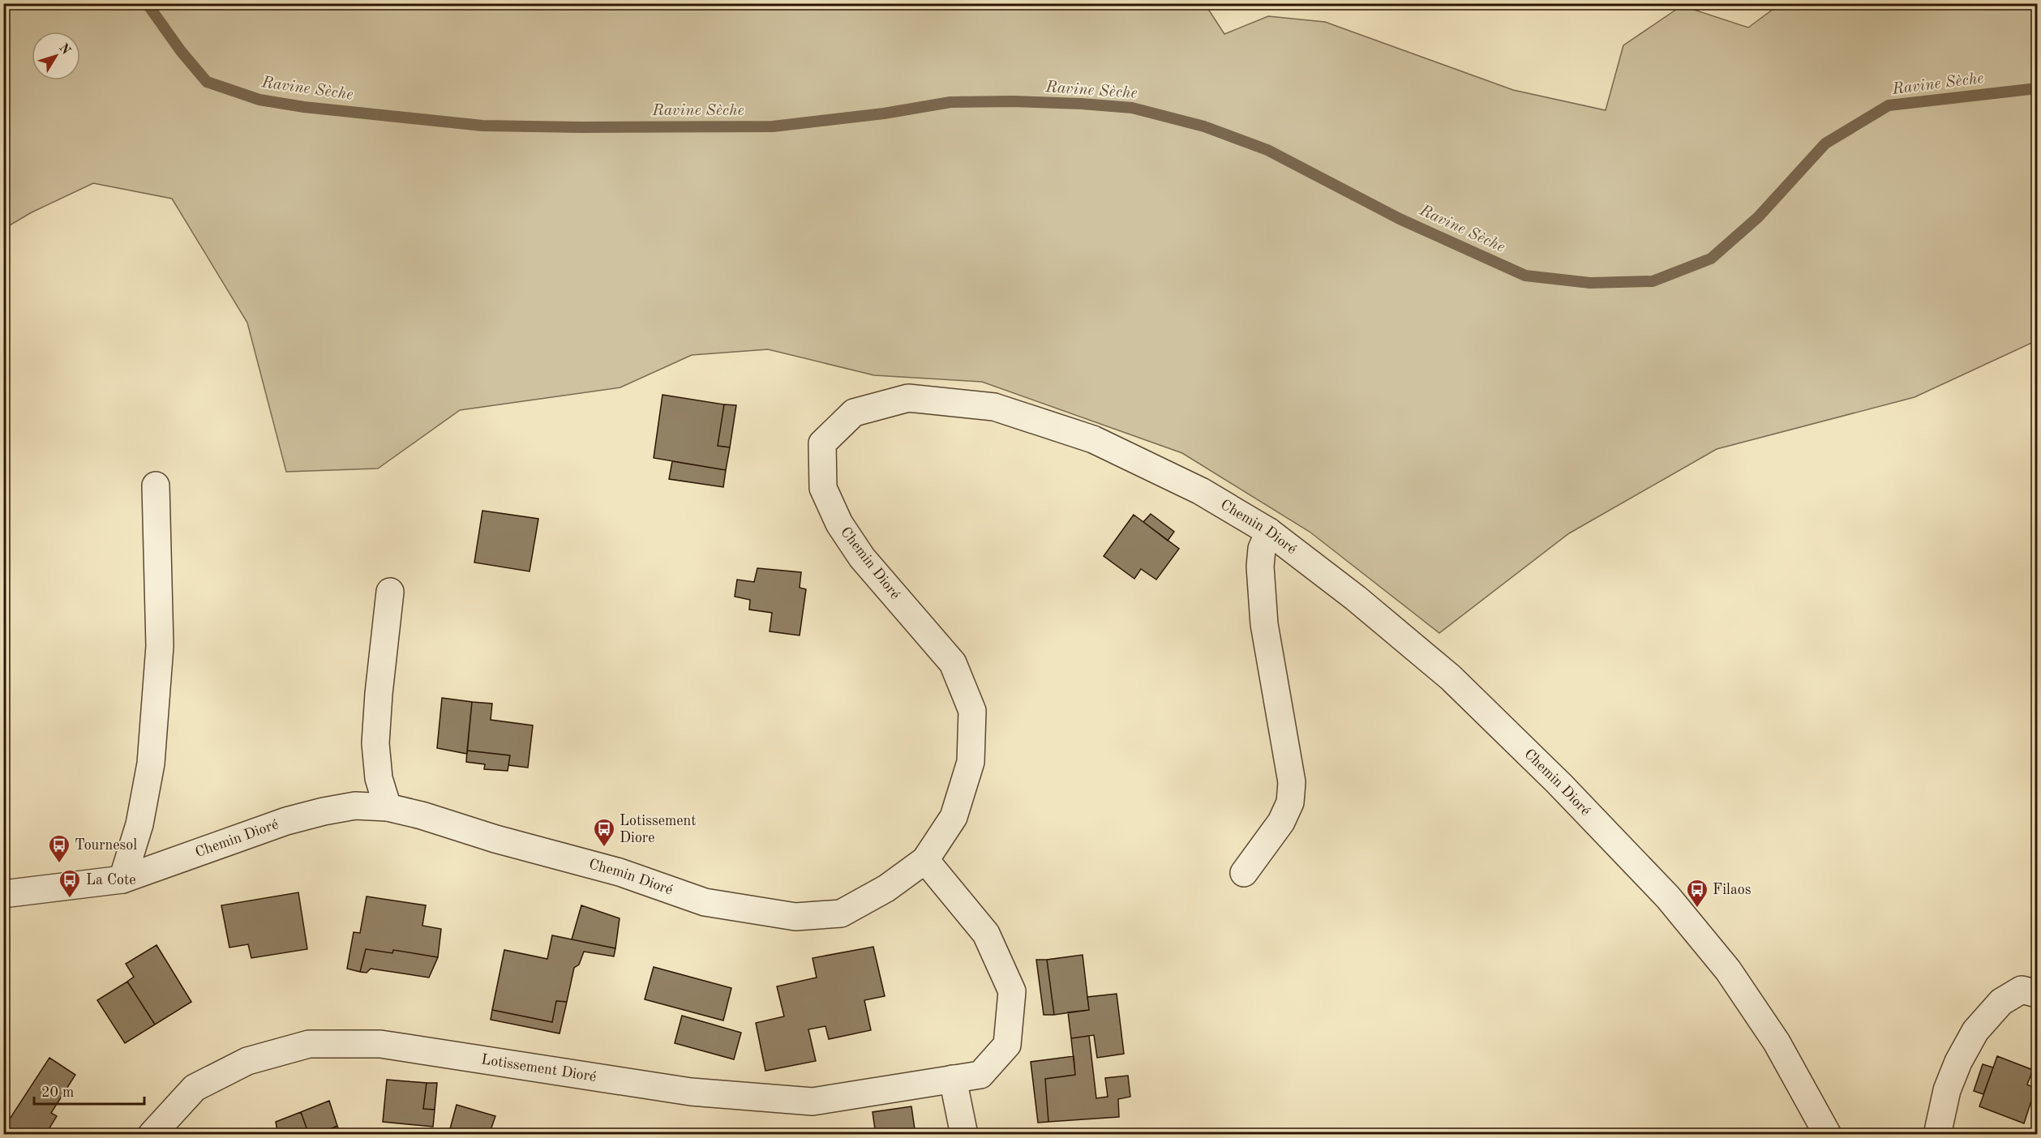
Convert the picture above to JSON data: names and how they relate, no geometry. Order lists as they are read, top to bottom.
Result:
{
  "streets": {
    "street": ["Chemin Dioré", "Lotissement Dioré"]
  },
  "crossings": [
    ["Chemin Dioré", "Lotissement Dioré"]
  ],
  "water": ["Ravine Sèche"],
  "places": {
    "bus stop": [
      "Lotissement Diore",
      "Tournesol",
      "La Cote",
      "Filaos"
    ]
  },
  "scale_bar": "20 m",
  "north": "top right"
}
